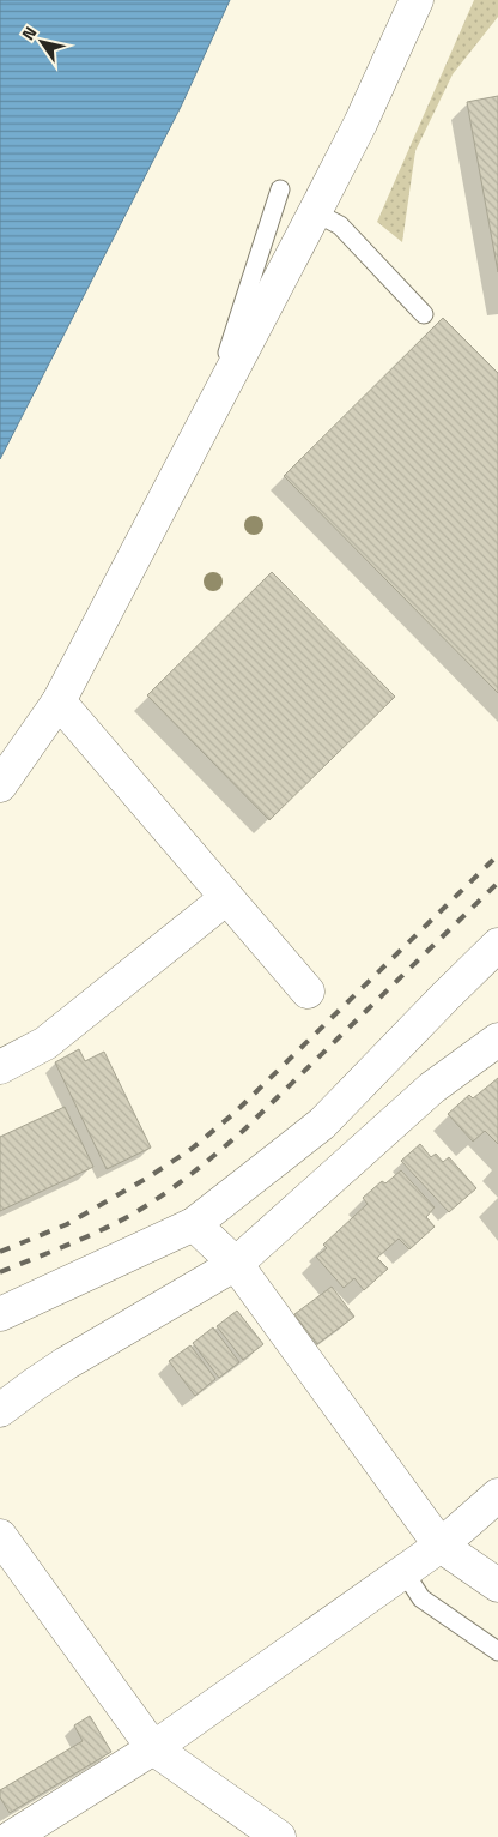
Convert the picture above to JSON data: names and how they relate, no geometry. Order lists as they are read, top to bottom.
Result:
{
  "north": "top left"
}
